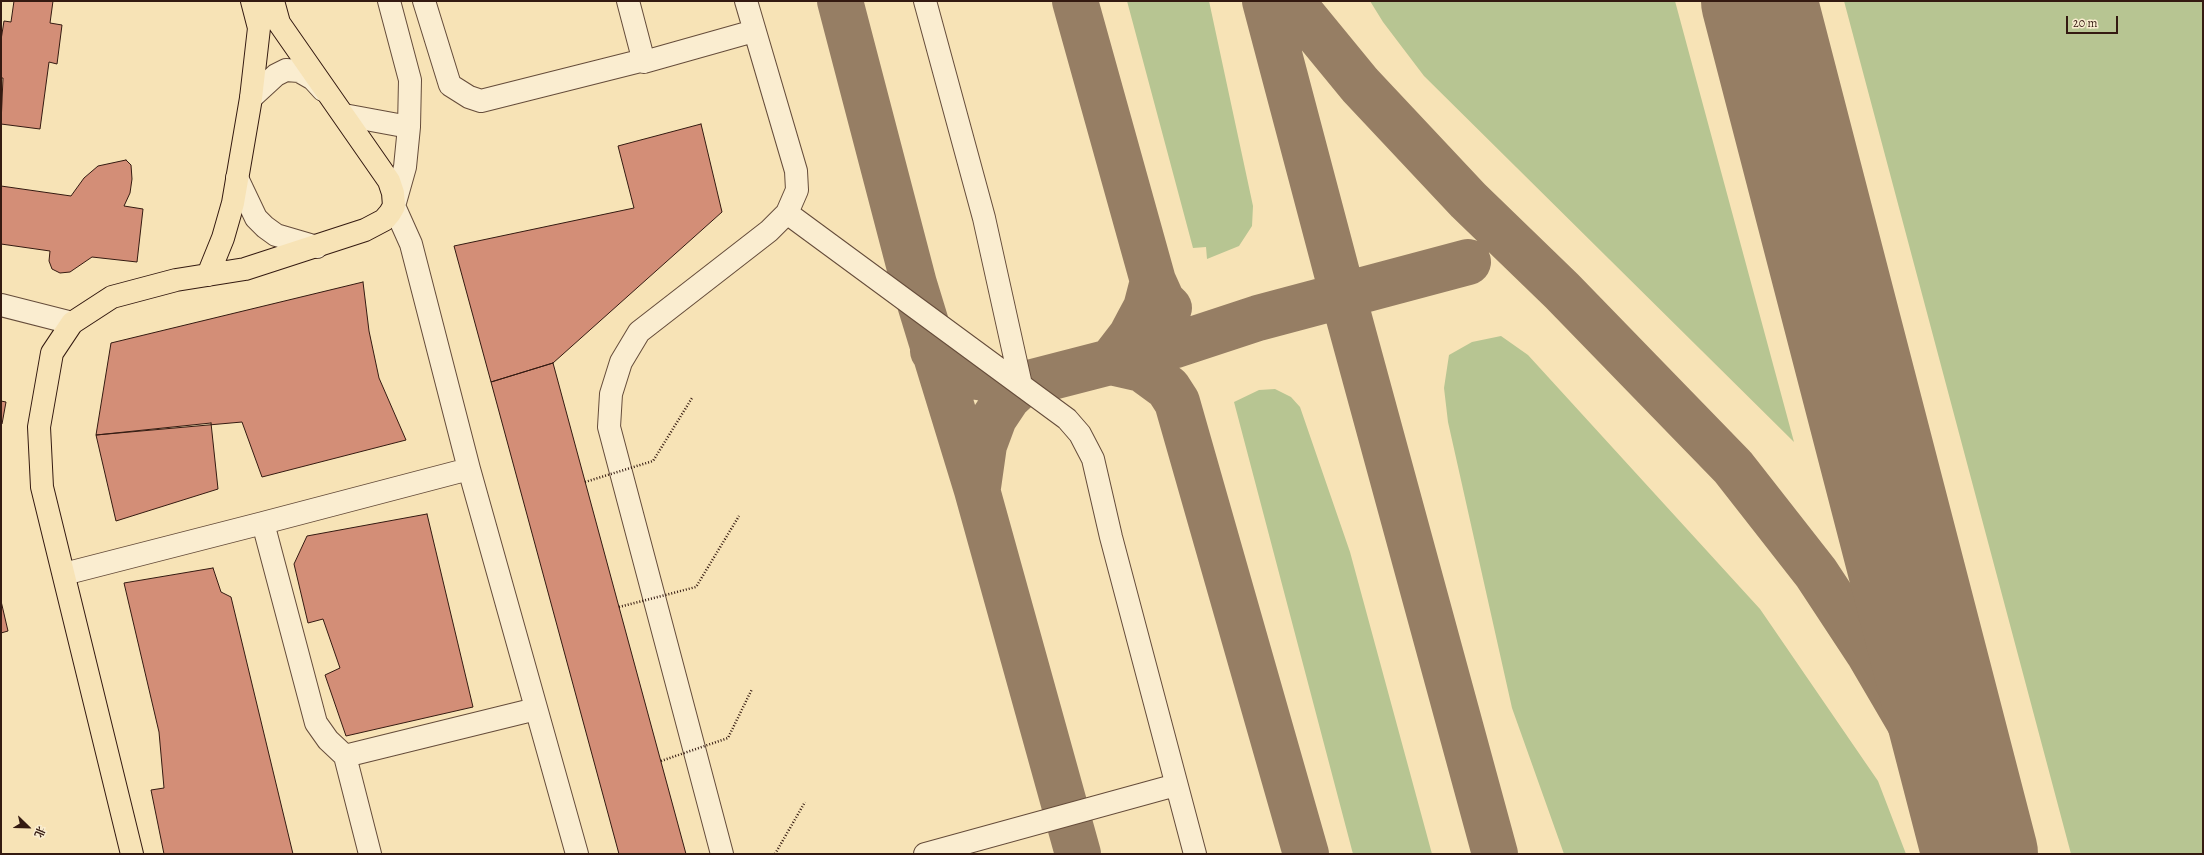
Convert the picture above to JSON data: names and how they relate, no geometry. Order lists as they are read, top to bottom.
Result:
{
  "scale_bar": "20 m",
  "north": "bottom right"
}
